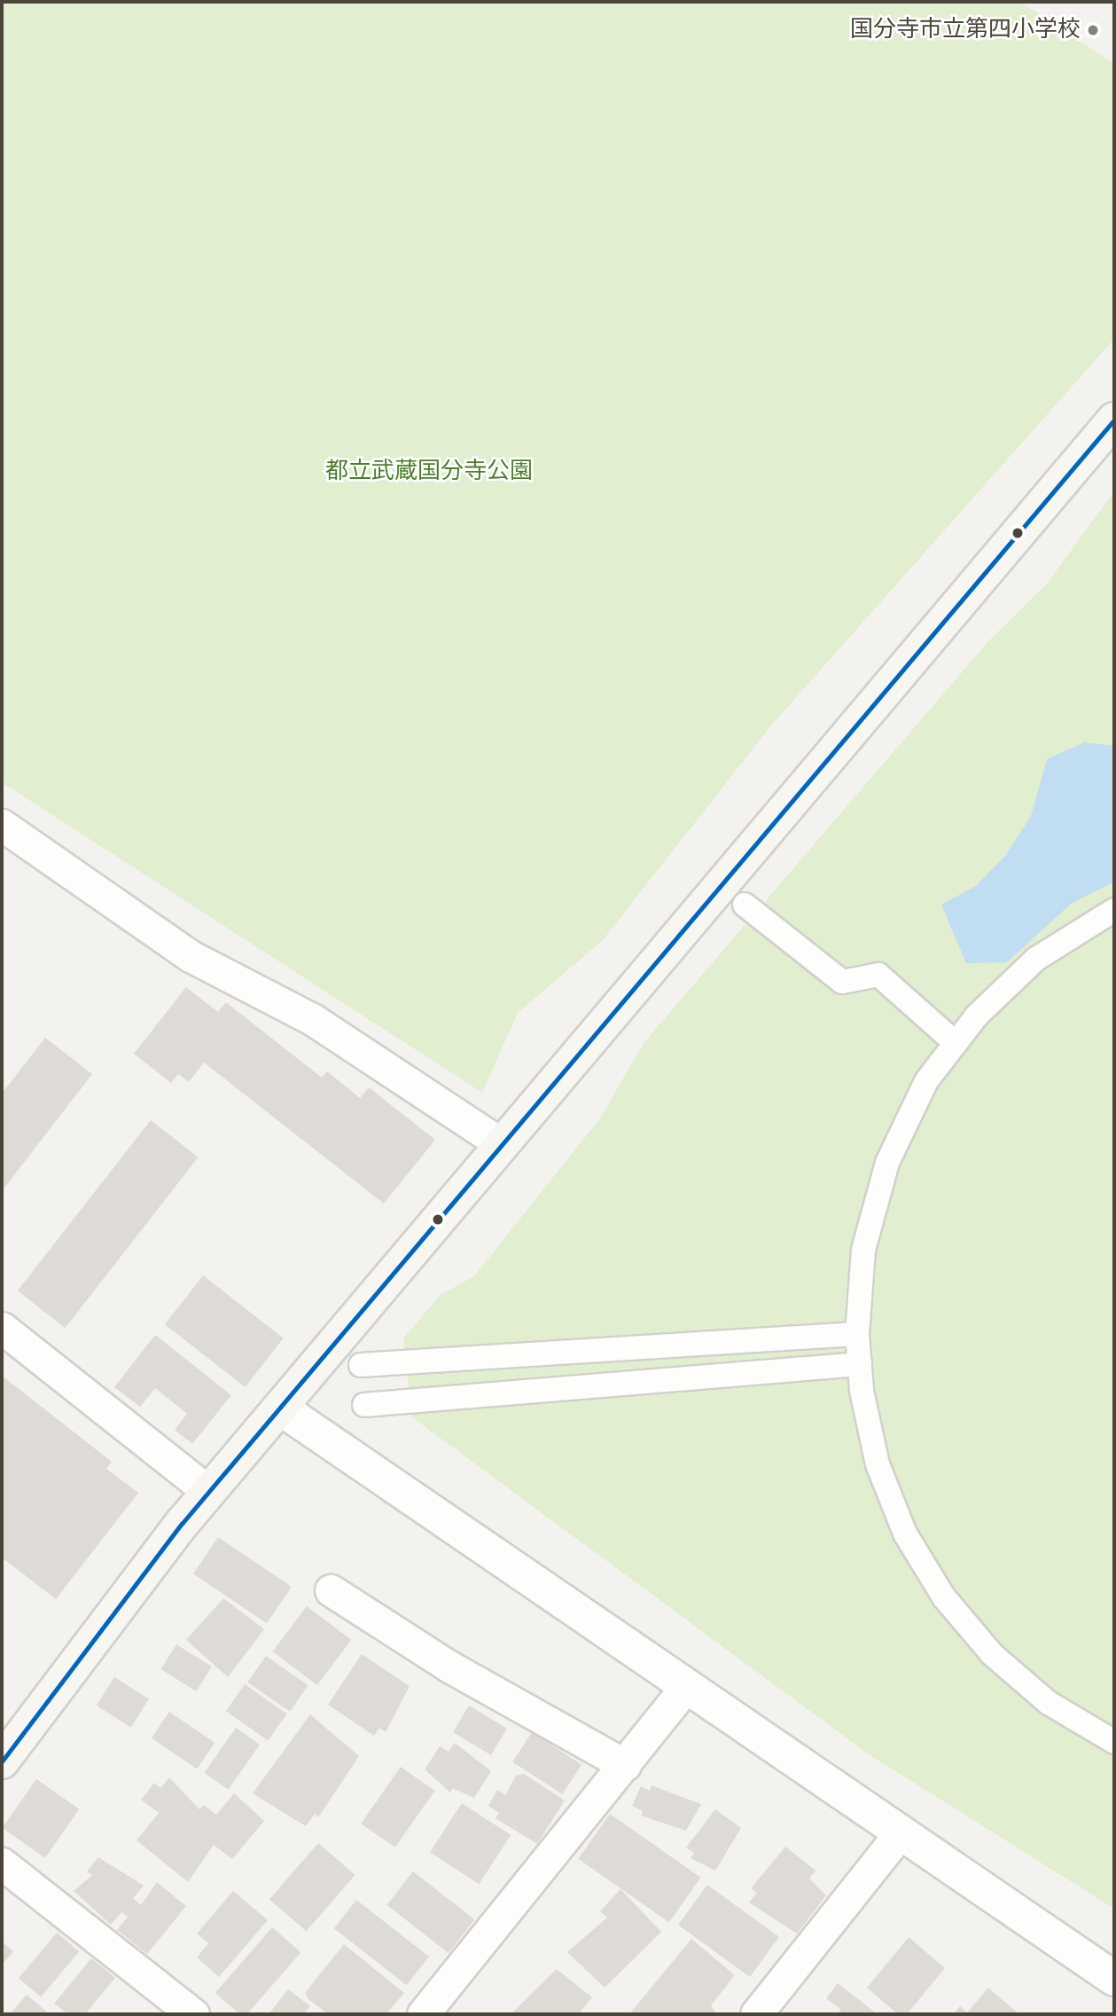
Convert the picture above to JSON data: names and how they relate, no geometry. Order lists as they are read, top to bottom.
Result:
{
  "parks": ["都立武蔵国分寺公園"],
  "places": ["国分寺市立第四小学校"]
}
